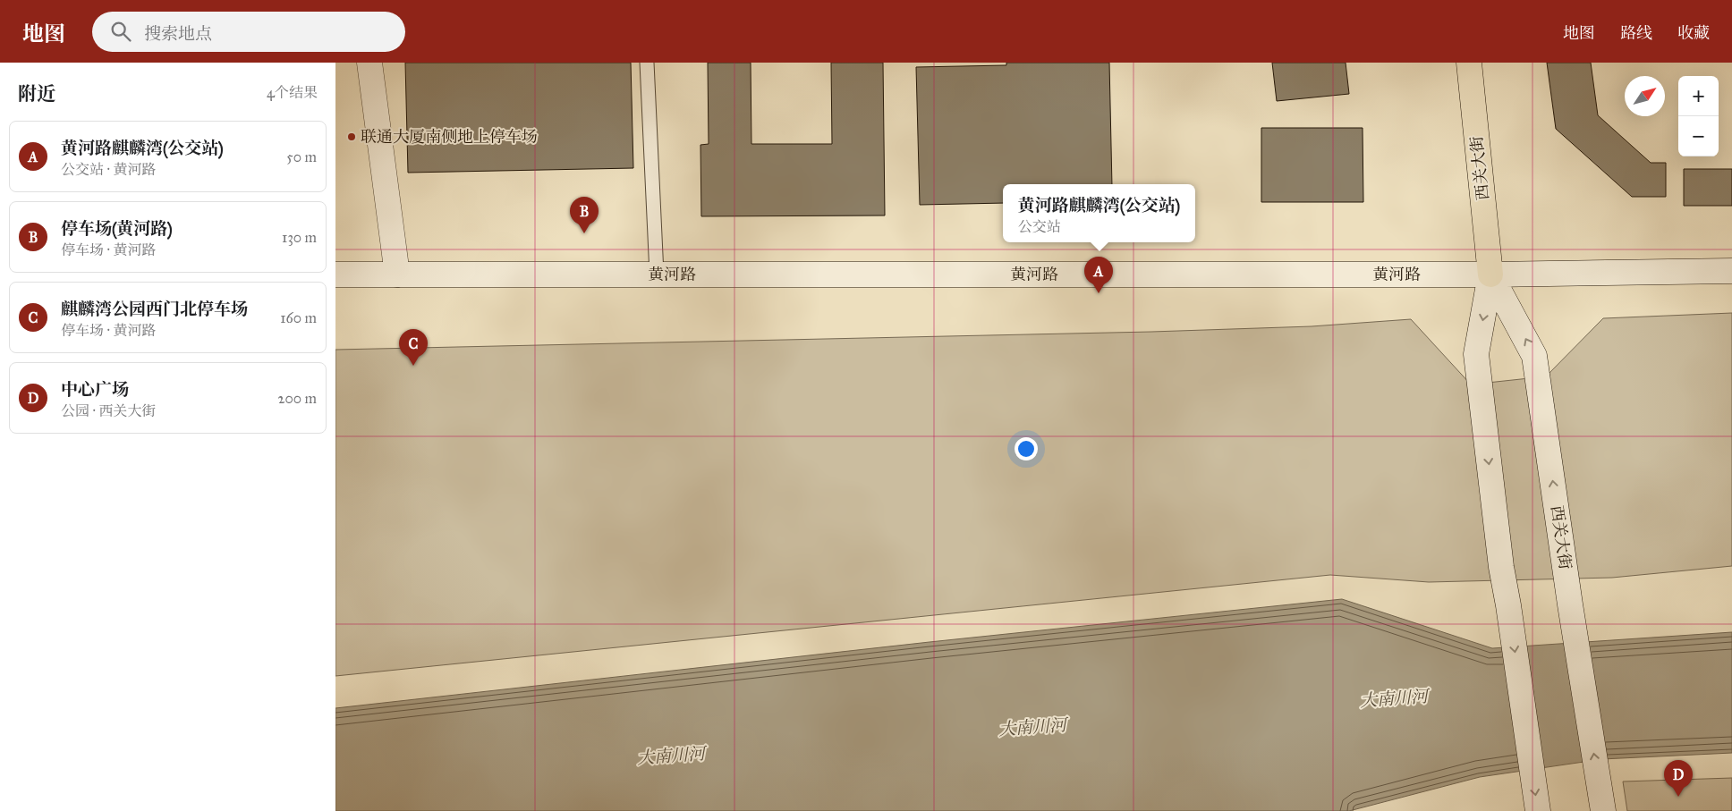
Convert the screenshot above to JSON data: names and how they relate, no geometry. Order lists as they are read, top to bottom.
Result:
{
  "streets": {
    "main road": ["西关大街", "黄河路"]
  },
  "crossings": [
    ["西关大街", "黄河路"]
  ],
  "water": ["大南川河"],
  "places": ["联通大厦南侧地上停车场"],
  "north": "top right",
  "page": {
    "header": "地图",
    "search": "搜索地点",
    "nav": ["地图", "路线", "收藏"],
    "heading": ["附近", "4个结果"],
    "map_buttons": ["+", "−"],
    "list": [
      {
        "mark": "A",
        "name": "黄河路麒麟湾(公交站)",
        "note": "公交站 · 黄河路",
        "value": "50 m"
      },
      {
        "mark": "B",
        "name": "停车场(黄河路)",
        "note": "停车场 · 黄河路",
        "value": "130 m"
      },
      {
        "mark": "C",
        "name": "麒麟湾公园西门北停车场",
        "note": "停车场 · 黄河路",
        "value": "160 m"
      },
      {
        "mark": "D",
        "name": "中心广场",
        "note": "公园 · 西关大街",
        "value": "200 m"
      }
    ],
    "popup": ["黄河路麒麟湾(公交站)", "公交站"],
    "pins": [
      "B",
      "A",
      "C",
      "D"
    ]
  }
}
